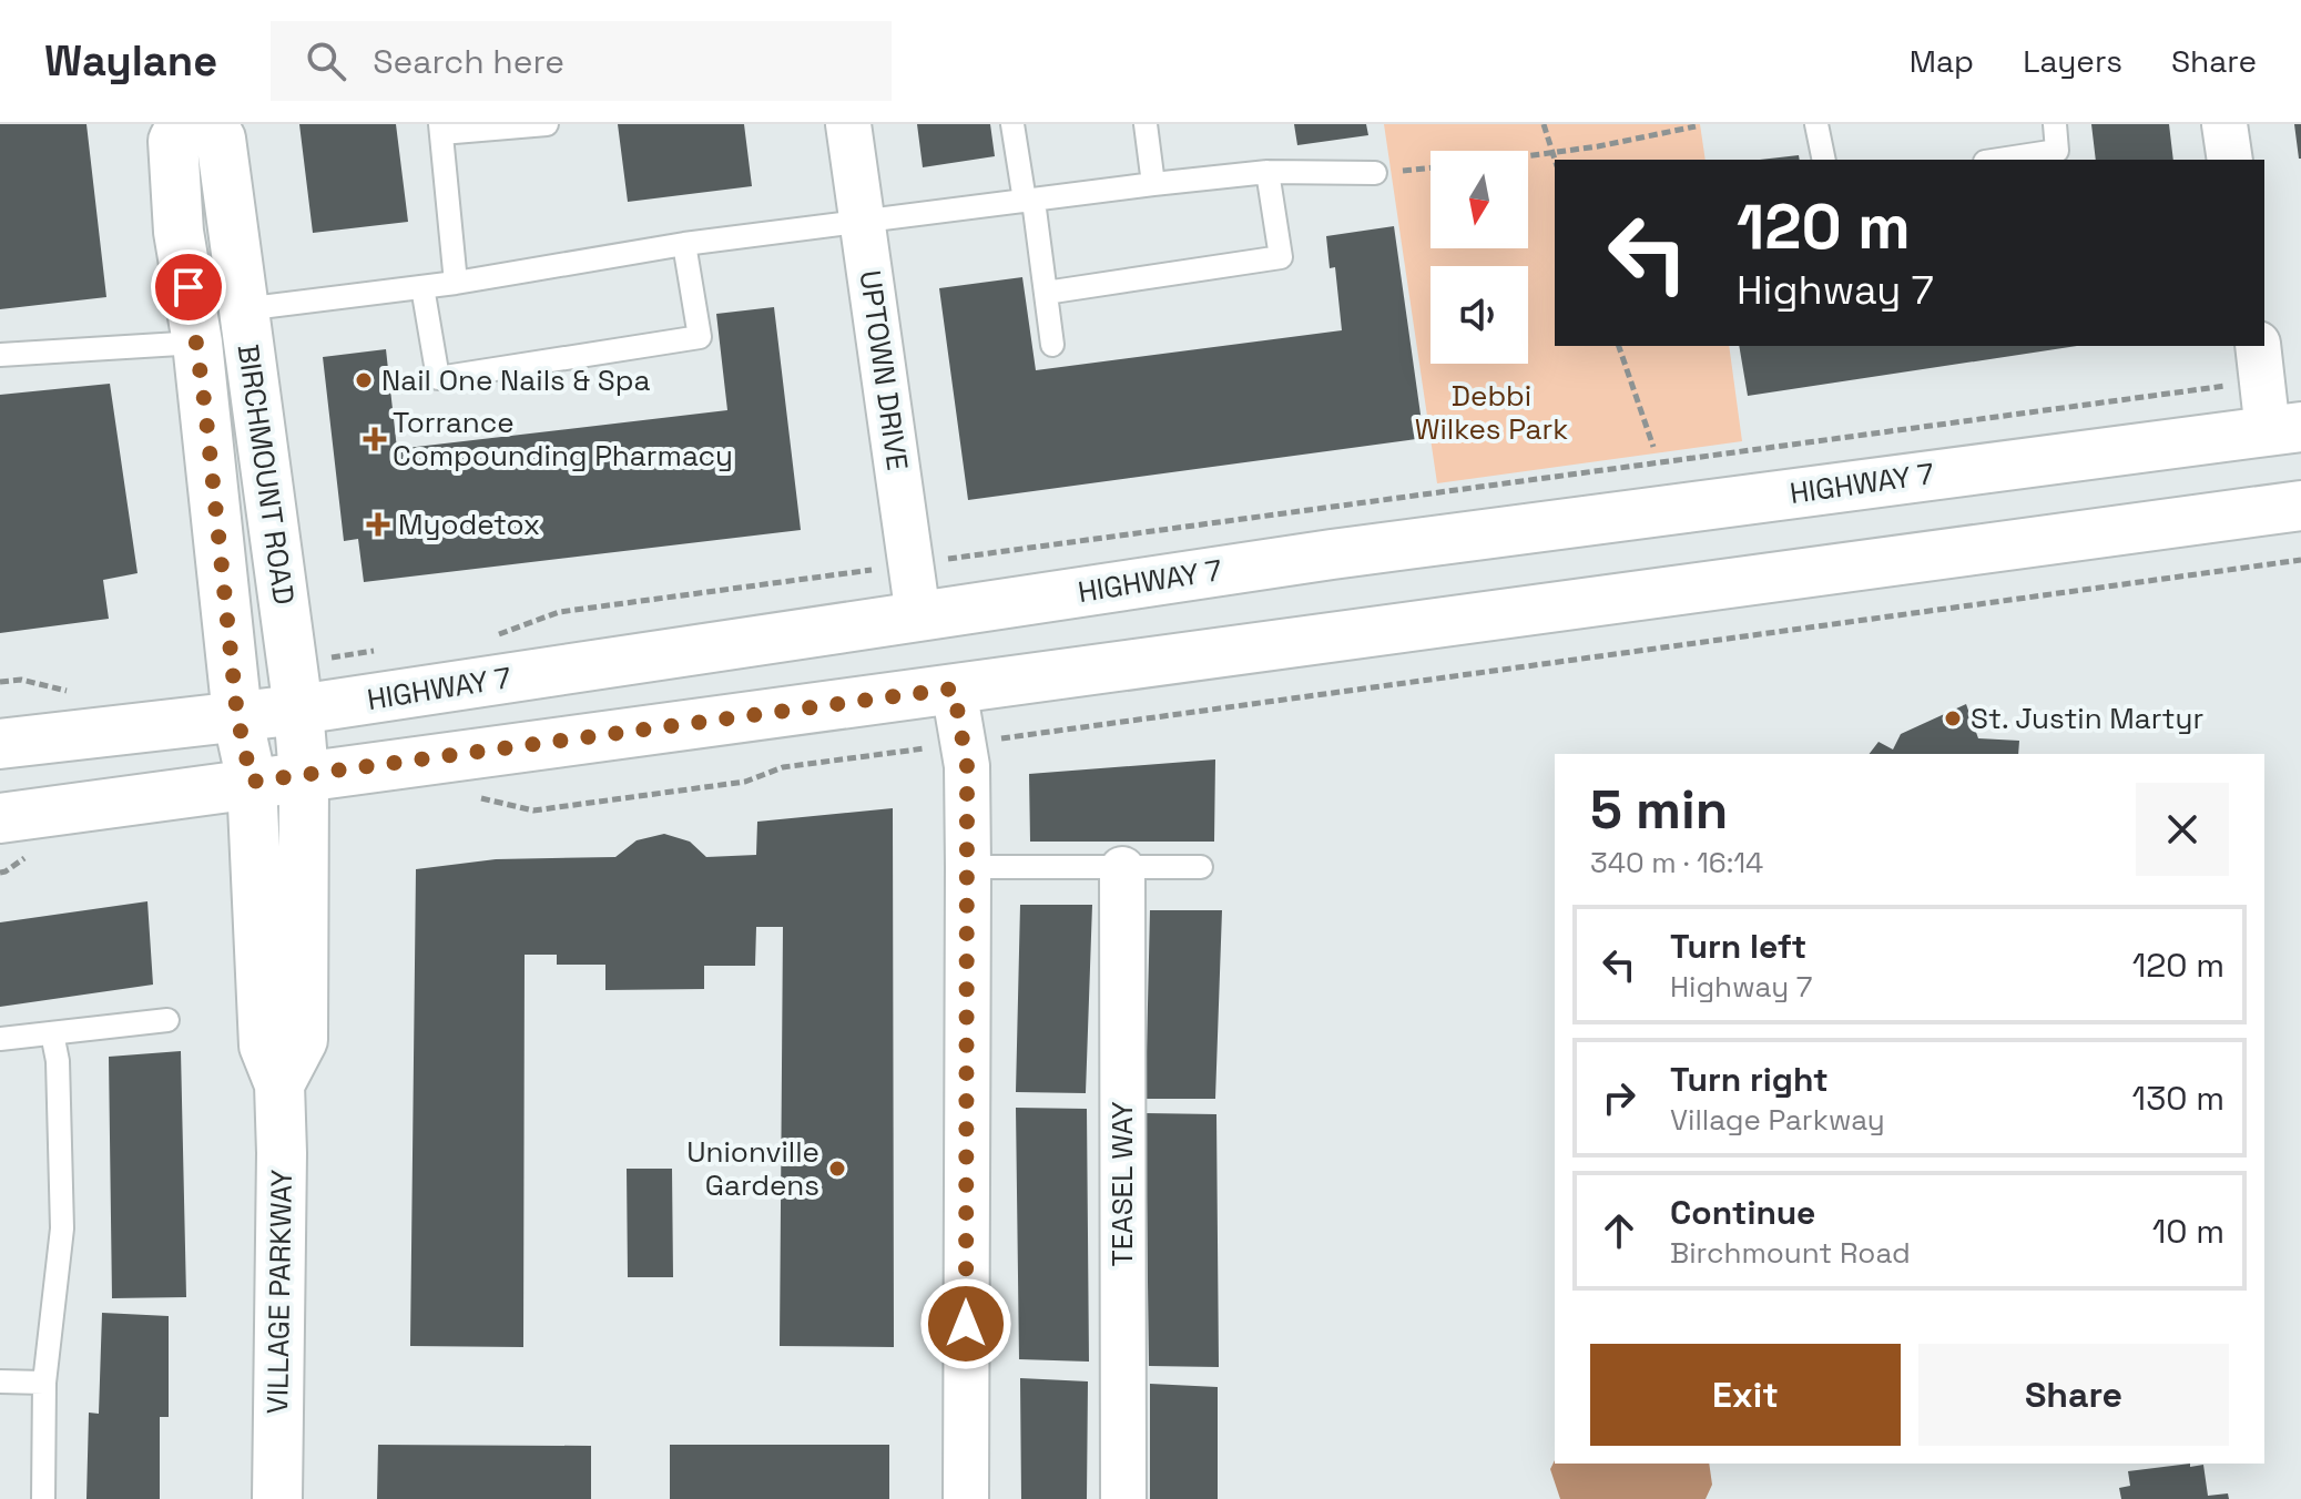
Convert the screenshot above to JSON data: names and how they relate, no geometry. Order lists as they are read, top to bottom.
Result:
{
  "streets": {
    "main road": ["BIRCHMOUNT ROAD", "HIGHWAY 7", "VILLAGE PARKWAY"],
    "street": ["UPTOWN DRIVE", "TEASEL WAY"]
  },
  "crossings": [
    ["UPTOWN DRIVE", "HIGHWAY 7"],
    ["BIRCHMOUNT ROAD", "HIGHWAY 7"],
    ["BIRCHMOUNT ROAD", "VILLAGE PARKWAY"],
    ["HIGHWAY 7", "VILLAGE PARKWAY"]
  ],
  "parks": ["Debbi Wilkes Park"],
  "places": {
    "other": ["Nail One Nails & Spa", "St. Justin Martyr", "Unionville Gardens"],
    "health": ["Torrance Compounding Pharmacy", "Myodetox"]
  },
  "north": "bottom",
  "page": {
    "header": "Waylane",
    "search": "Search here",
    "nav": ["Map", "Layers", "Share"],
    "turn": ["120 m", "Highway 7"],
    "heading": ["5 min", "340 m · 16:14"],
    "list": [
      {
        "name": "Turn left",
        "note": "Highway 7",
        "value": "120 m"
      },
      {
        "name": "Turn right",
        "note": "Village Parkway",
        "value": "130 m"
      },
      {
        "name": "Continue",
        "note": "Birchmount Road",
        "value": "10 m"
      }
    ],
    "buttons": ["Exit", "Share"]
  }
}
